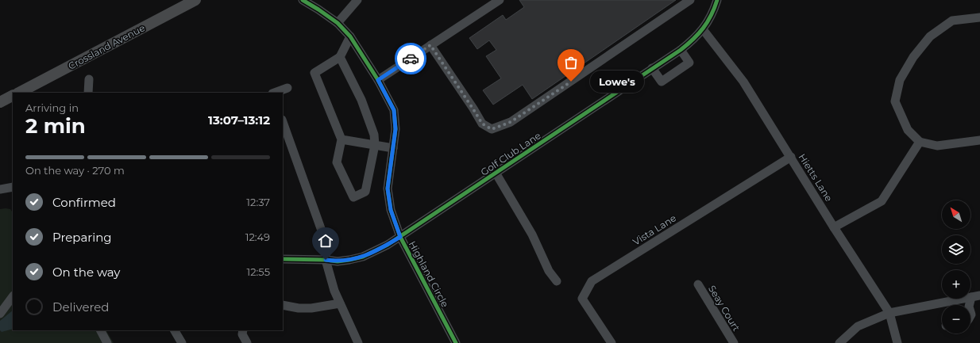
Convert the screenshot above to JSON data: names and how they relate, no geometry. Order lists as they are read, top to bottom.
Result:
{
  "streets": {
    "main road": ["Crossland Avenue"],
    "street": [
      "Golf Club Lane",
      "Hietts Lane",
      "Vista Lane",
      "Highland Circle",
      "Seay Court"
    ]
  },
  "crossings": [
    ["Golf Club Lane", "Hietts Lane"],
    ["Golf Club Lane", "Highland Circle"],
    ["Hietts Lane", "Vista Lane"]
  ],
  "places": ["Lowe's"],
  "north": "top left",
  "page": {
    "bubble": "Lowe's",
    "heading": ["2 min", "Arriving in", "13:07–13:12"],
    "bar": "On the way · 270 m",
    "list": [
      ["Confirmed", "12:37"],
      ["Preparing", "12:49"],
      ["On the way", "12:55"],
      "Delivered"
    ],
    "map_buttons": ["+", "−"]
  }
}
